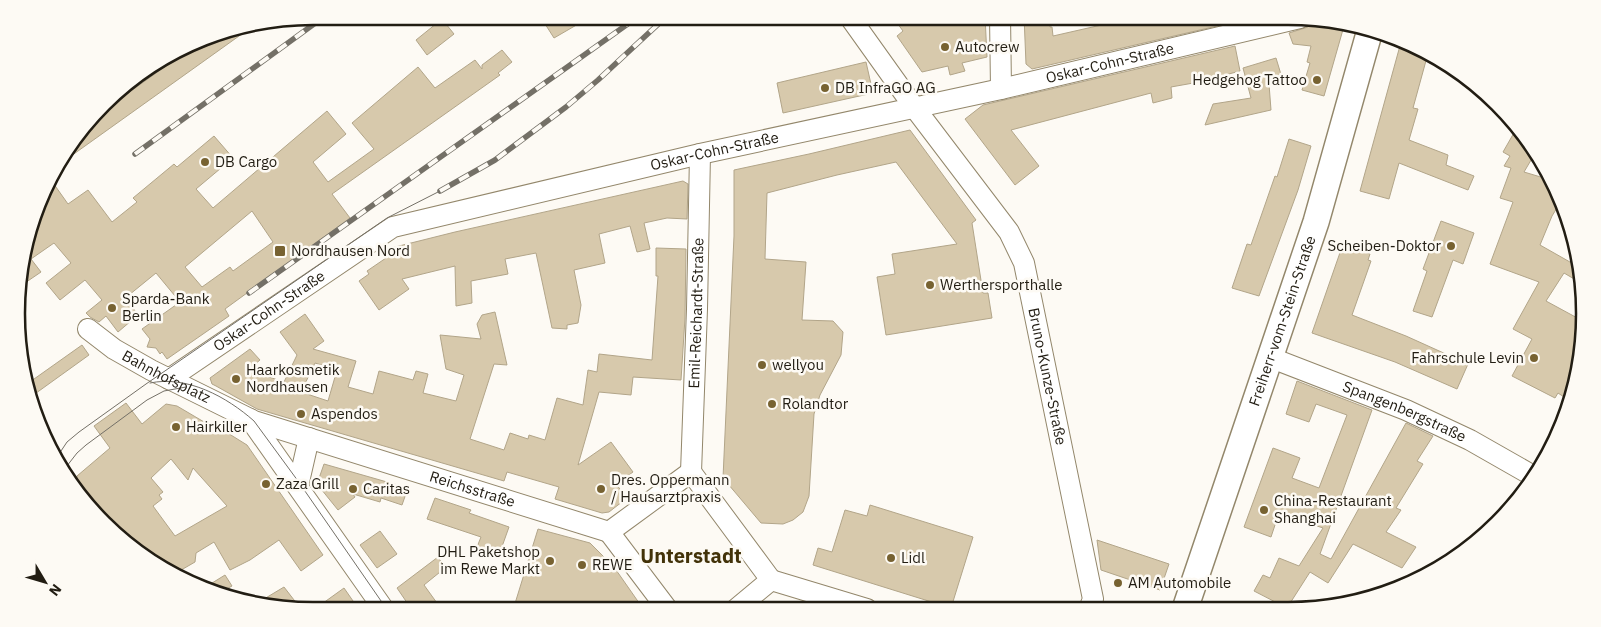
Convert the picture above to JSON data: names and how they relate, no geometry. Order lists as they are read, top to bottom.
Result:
{
  "streets": {
    "main road": ["Freiherr-vom-Stein-Straße"],
    "street": [
      "Oskar-Cohn-Straße",
      "Emil-Reichardt-Straße",
      "Bruno-Kunze-Straße",
      "Bahnhofsplatz",
      "Spangenbergstraße",
      "Reichsstraße"
    ]
  },
  "crossings": [
    ["Oskar-Cohn-Straße", "Emil-Reichardt-Straße"],
    ["Oskar-Cohn-Straße", "Bruno-Kunze-Straße"],
    ["Oskar-Cohn-Straße", "Bahnhofsplatz"],
    ["Freiherr-vom-Stein-Straße", "Spangenbergstraße"],
    ["Bahnhofsplatz", "Reichsstraße"]
  ],
  "districts": ["Unterstadt"],
  "places": {
    "other": [
      "Autocrew",
      "Hedgehog Tattoo",
      "DB InfraGO AG",
      "DB Cargo",
      "Scheiben-Doktor",
      "Werthersporthalle",
      "Sparda-Bank Berlin",
      "Fahrschule Levin",
      "wellyou",
      "Haarkosmetik Nordhausen",
      "Rolandtor",
      "Aspendos",
      "Hairkiller",
      "Zaza Grill",
      "Caritas",
      "Dres. Oppermann / Hausarztpraxis",
      "China-Restaurant Shanghai",
      "Lidl",
      "DHL Paketshop im Rewe Markt",
      "REWE",
      "AM Automobile"
    ],
    "transit": ["Nordhausen Nord"]
  },
  "north": "bottom right"
}
